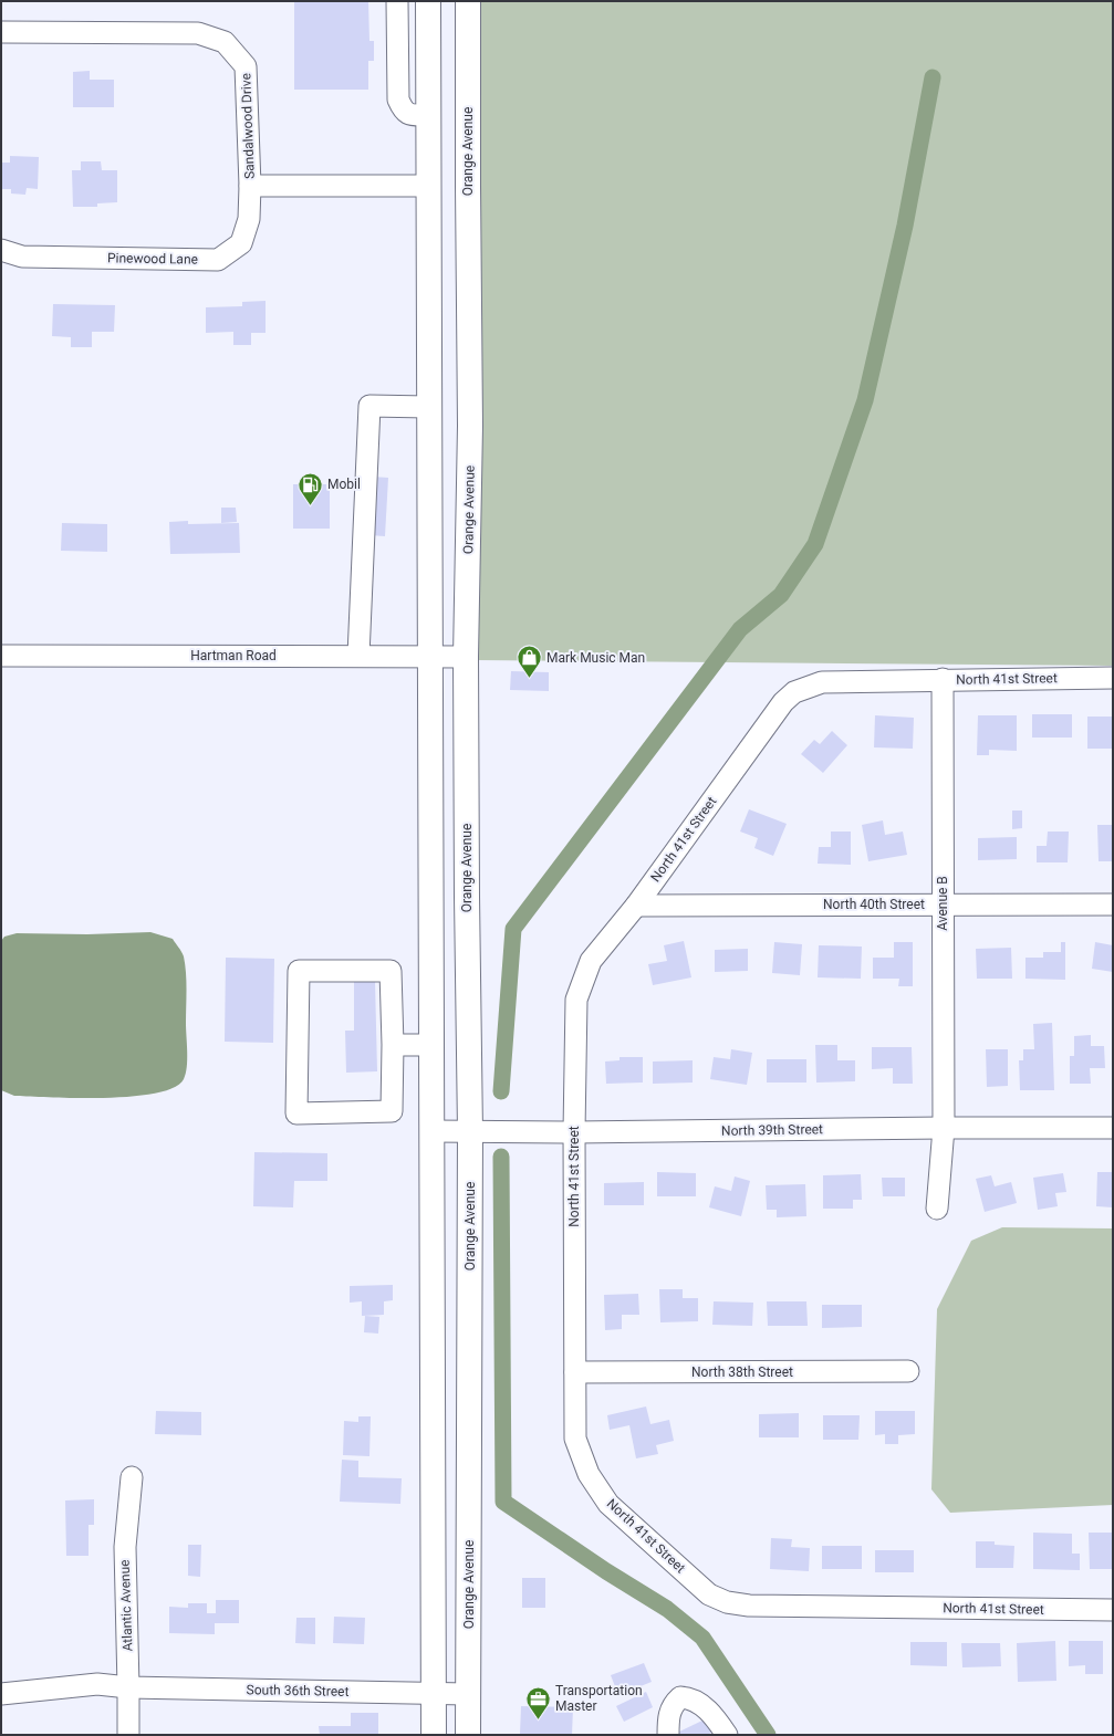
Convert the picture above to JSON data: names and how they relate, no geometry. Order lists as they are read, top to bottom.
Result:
{
  "streets": {
    "main road": ["Orange Avenue"],
    "street": [
      "Sandalwood Drive",
      "Pinewood Lane",
      "Hartman Road",
      "North 41st Street",
      "Avenue B",
      "North 40th Street",
      "North 39th Street",
      "North 38th Street",
      "Atlantic Avenue",
      "South 36th Street"
    ]
  },
  "crossings": [
    ["Sandalwood Drive", "Pinewood Lane"],
    ["Orange Avenue", "Hartman Road"],
    ["Orange Avenue", "North 39th Street"],
    ["Orange Avenue", "South 36th Street"],
    ["North 41st Street", "Avenue B"],
    ["North 41st Street", "North 40th Street"],
    ["North 41st Street", "North 39th Street"],
    ["North 41st Street", "North 38th Street"],
    ["Avenue B", "North 40th Street"],
    ["Avenue B", "North 39th Street"],
    ["Atlantic Avenue", "South 36th Street"]
  ],
  "places": {
    "fuel station": ["Mobil"],
    "shop": ["Mark Music Man"],
    "office": ["Transportation Master"]
  }
}
